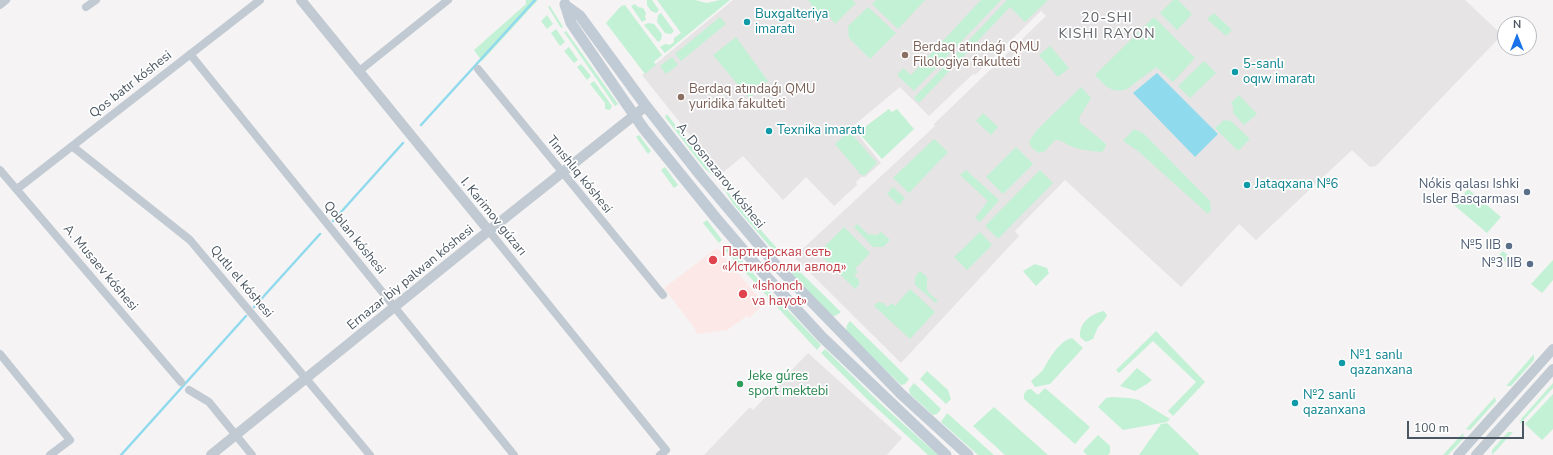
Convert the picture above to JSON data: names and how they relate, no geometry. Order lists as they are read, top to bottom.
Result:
{
  "streets": {
    "main road": ["A. Dosnazarov kóshesi"],
    "street": [
      "Qos batır kóshesi",
      "Tınıshlıq kóshesi",
      "I. Karimov gúzarı",
      "Qoblan kóshesi",
      "A. Musaev kóshesi",
      "Ernazar biy palwan kóshesi",
      "Qutlı el kóshesi"
    ]
  },
  "crossings": [
    ["Qos batır kóshesi", "Qoblan kóshesi"],
    ["Qos batır kóshesi", "A. Musaev kóshesi"],
    ["Qos batır kóshesi", "Qutlı el kóshesi"],
    ["Tınıshlıq kóshesi", "Ernazar biy palwan kóshesi"],
    ["A. Dosnazarov kóshesi", "Ernazar biy palwan kóshesi"],
    ["I. Karimov gúzarı", "Ernazar biy palwan kóshesi"],
    ["Qoblan kóshesi", "Ernazar biy palwan kóshesi"],
    ["Ernazar biy palwan kóshesi", "Qutlı el kóshesi"]
  ],
  "districts": ["20-SHI KISHI RAYON"],
  "places": [
    "Buxgalteriya imaratı",
    "Berdaq atındaǵı QMU Filologiya fakulteti",
    "5-sanlı oqıw imaratı",
    "Berdaq atındaǵı QMU yuridika fakulteti",
    "Texnika imaratı",
    "Jataqxana №6",
    "Nókis qalası Ishki Isler Basqarması",
    "№5 IIB",
    "Партнерская сеть «Истикболли авлод»",
    "№3 IIB",
    "«Ishonch va hayot»",
    "№1 sanlı qazanxana",
    "Jeke gúres sport mektebi",
    "№2 sanli qazanxana"
  ],
  "scale_bar": "100 m",
  "north": "top"
}
